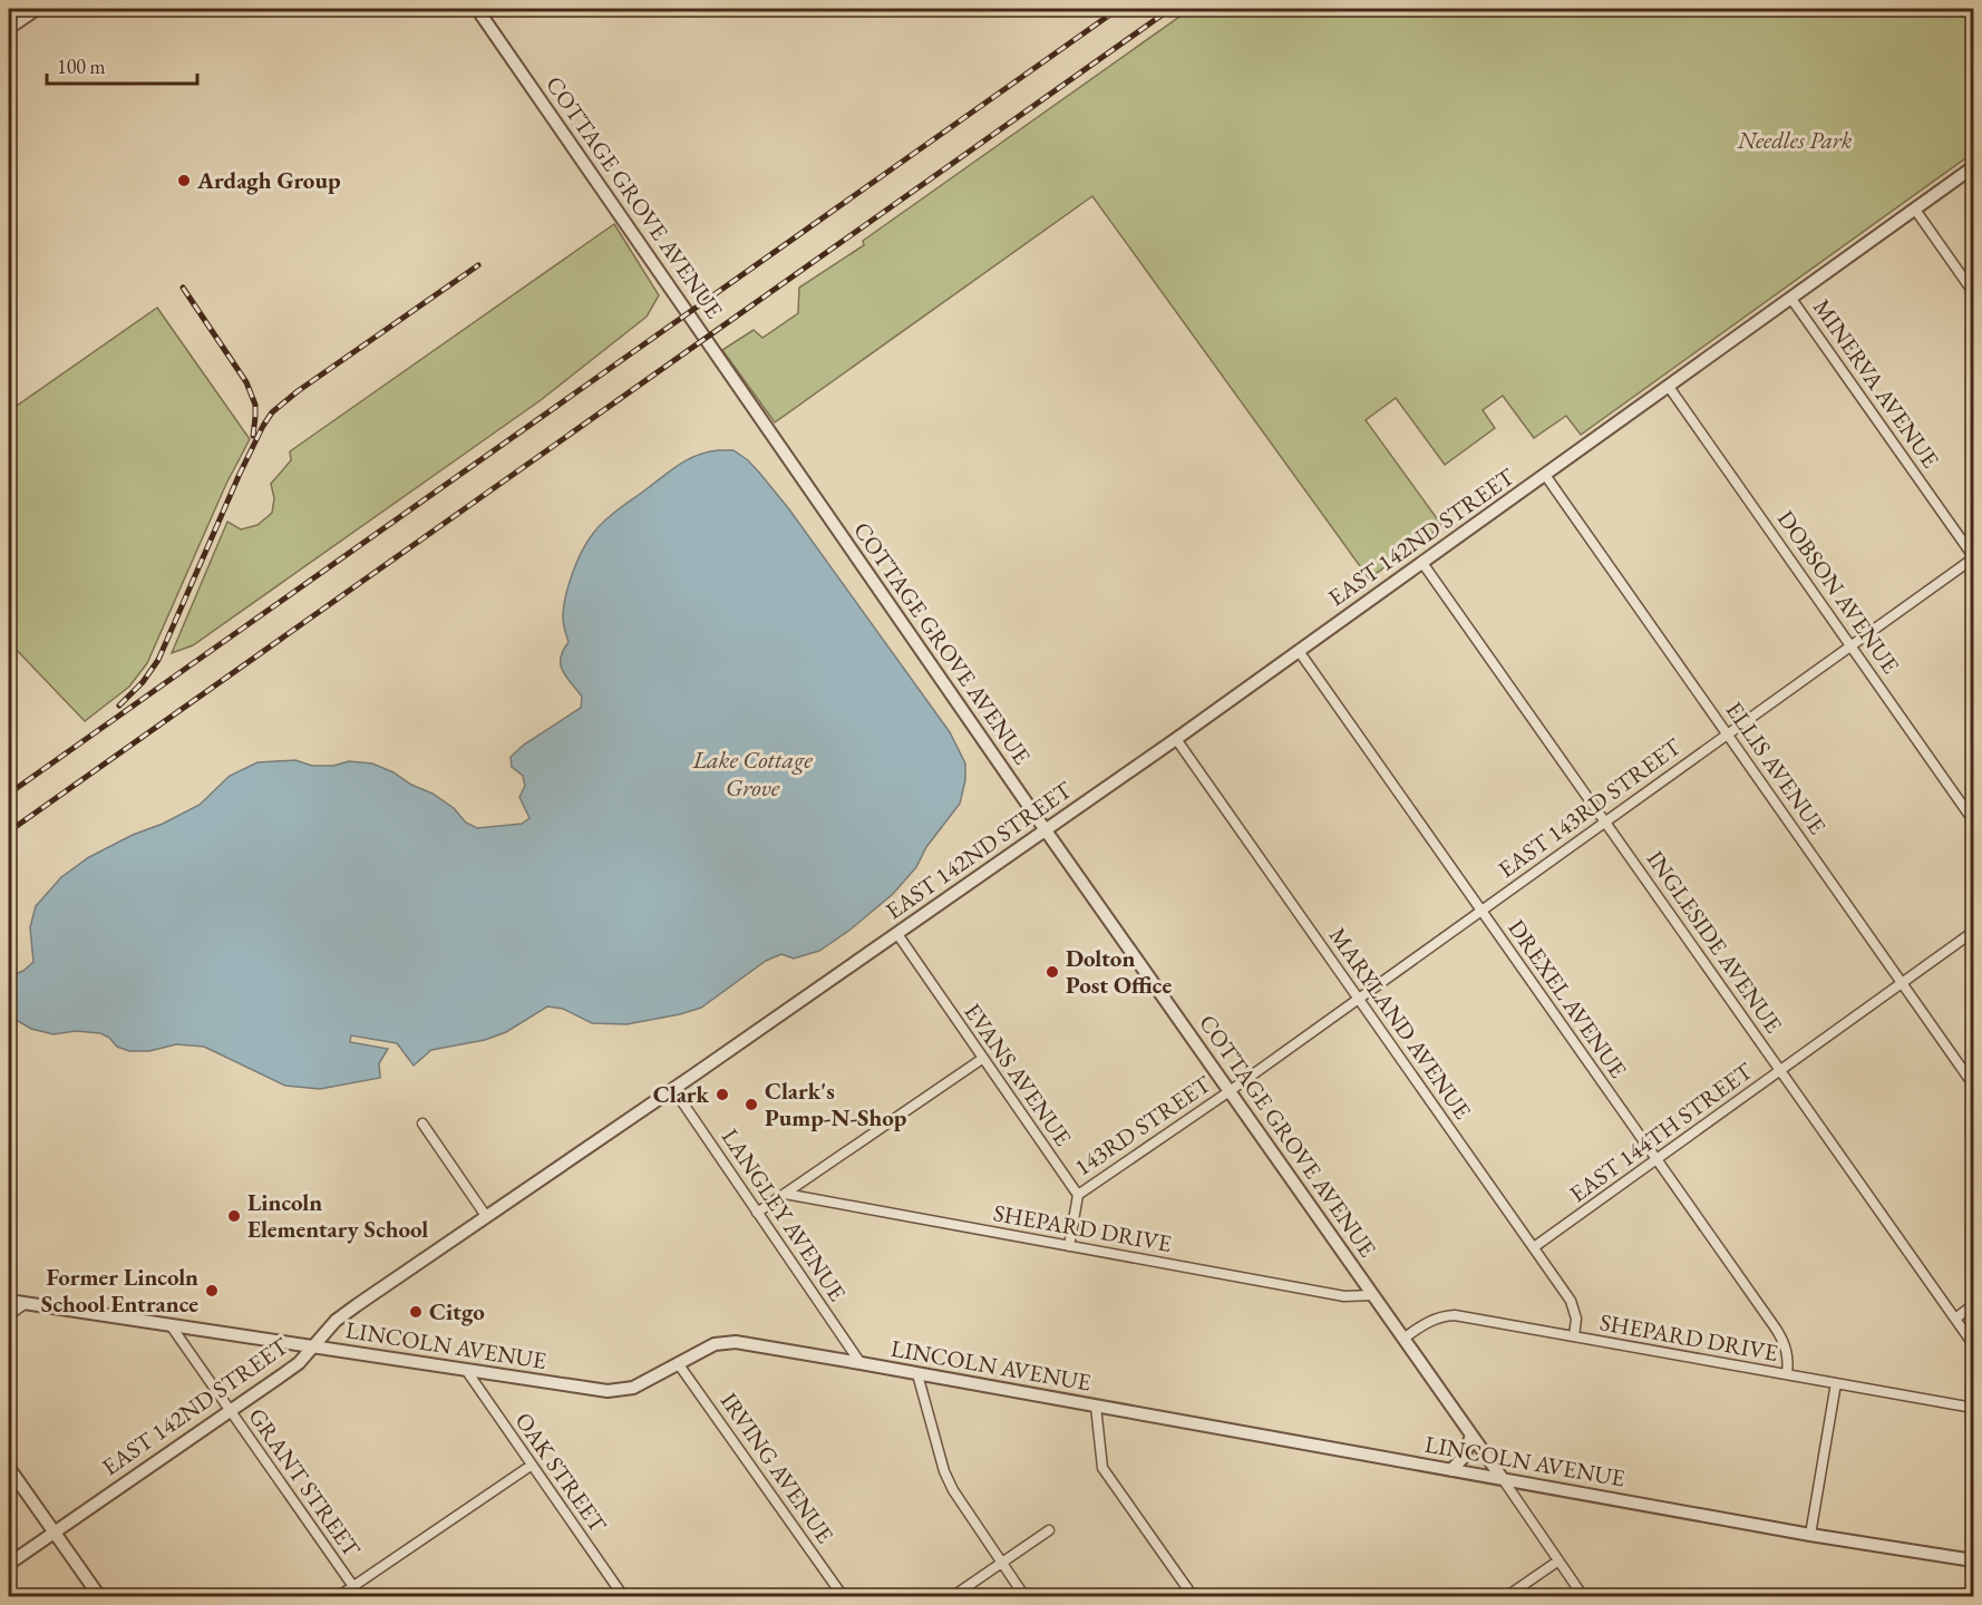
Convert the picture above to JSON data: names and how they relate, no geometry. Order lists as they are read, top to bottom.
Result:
{
  "streets": {
    "street": [
      "COTTAGE GROVE AVENUE",
      "MINERVA AVENUE",
      "EAST 142ND STREET",
      "DOBSON AVENUE",
      "ELLIS AVENUE",
      "EAST 143RD STREET",
      "INGLESIDE AVENUE",
      "DREXEL AVENUE",
      "MARYLAND AVENUE",
      "EVANS AVENUE",
      "143RD STREET",
      "EAST 144TH STREET",
      "LANGLEY AVENUE",
      "SHEPARD DRIVE",
      "LINCOLN AVENUE",
      "IRVING AVENUE",
      "OAK STREET",
      "GRANT STREET"
    ]
  },
  "crossings": [
    ["COTTAGE GROVE AVENUE", "EAST 142ND STREET"],
    ["COTTAGE GROVE AVENUE", "EAST 143RD STREET"],
    ["COTTAGE GROVE AVENUE", "143RD STREET"],
    ["COTTAGE GROVE AVENUE", "SHEPARD DRIVE"],
    ["COTTAGE GROVE AVENUE", "LINCOLN AVENUE"],
    ["MINERVA AVENUE", "EAST 142ND STREET"],
    ["MINERVA AVENUE", "EAST 143RD STREET"],
    ["EAST 142ND STREET", "DOBSON AVENUE"],
    ["EAST 142ND STREET", "ELLIS AVENUE"],
    ["EAST 142ND STREET", "INGLESIDE AVENUE"],
    ["EAST 142ND STREET", "DREXEL AVENUE"],
    ["EAST 142ND STREET", "MARYLAND AVENUE"],
    ["EAST 142ND STREET", "EVANS AVENUE"],
    ["EAST 142ND STREET", "LANGLEY AVENUE"],
    ["EAST 142ND STREET", "LINCOLN AVENUE"],
    ["EAST 142ND STREET", "GRANT STREET"],
    ["DOBSON AVENUE", "EAST 143RD STREET"],
    ["ELLIS AVENUE", "EAST 143RD STREET"],
    ["ELLIS AVENUE", "EAST 144TH STREET"],
    ["EAST 143RD STREET", "INGLESIDE AVENUE"],
    ["EAST 143RD STREET", "DREXEL AVENUE"],
    ["EAST 143RD STREET", "MARYLAND AVENUE"],
    ["EAST 143RD STREET", "143RD STREET"],
    ["INGLESIDE AVENUE", "EAST 144TH STREET"],
    ["DREXEL AVENUE", "EAST 144TH STREET"],
    ["DREXEL AVENUE", "SHEPARD DRIVE"],
    ["MARYLAND AVENUE", "EAST 144TH STREET"],
    ["MARYLAND AVENUE", "SHEPARD DRIVE"],
    ["EVANS AVENUE", "143RD STREET"],
    ["LANGLEY AVENUE", "LINCOLN AVENUE"],
    ["LINCOLN AVENUE", "IRVING AVENUE"],
    ["LINCOLN AVENUE", "OAK STREET"],
    ["LINCOLN AVENUE", "GRANT STREET"]
  ],
  "water": ["Lake Cottage Grove"],
  "parks": ["Needles Park"],
  "places": [
    "Ardagh Group",
    "Dolton Post Office",
    "Clark",
    "Clark's Pump-N-Shop",
    "Lincoln Elementary School",
    "Former Lincoln School Entrance",
    "Citgo"
  ],
  "scale_bar": "100 m"
}
